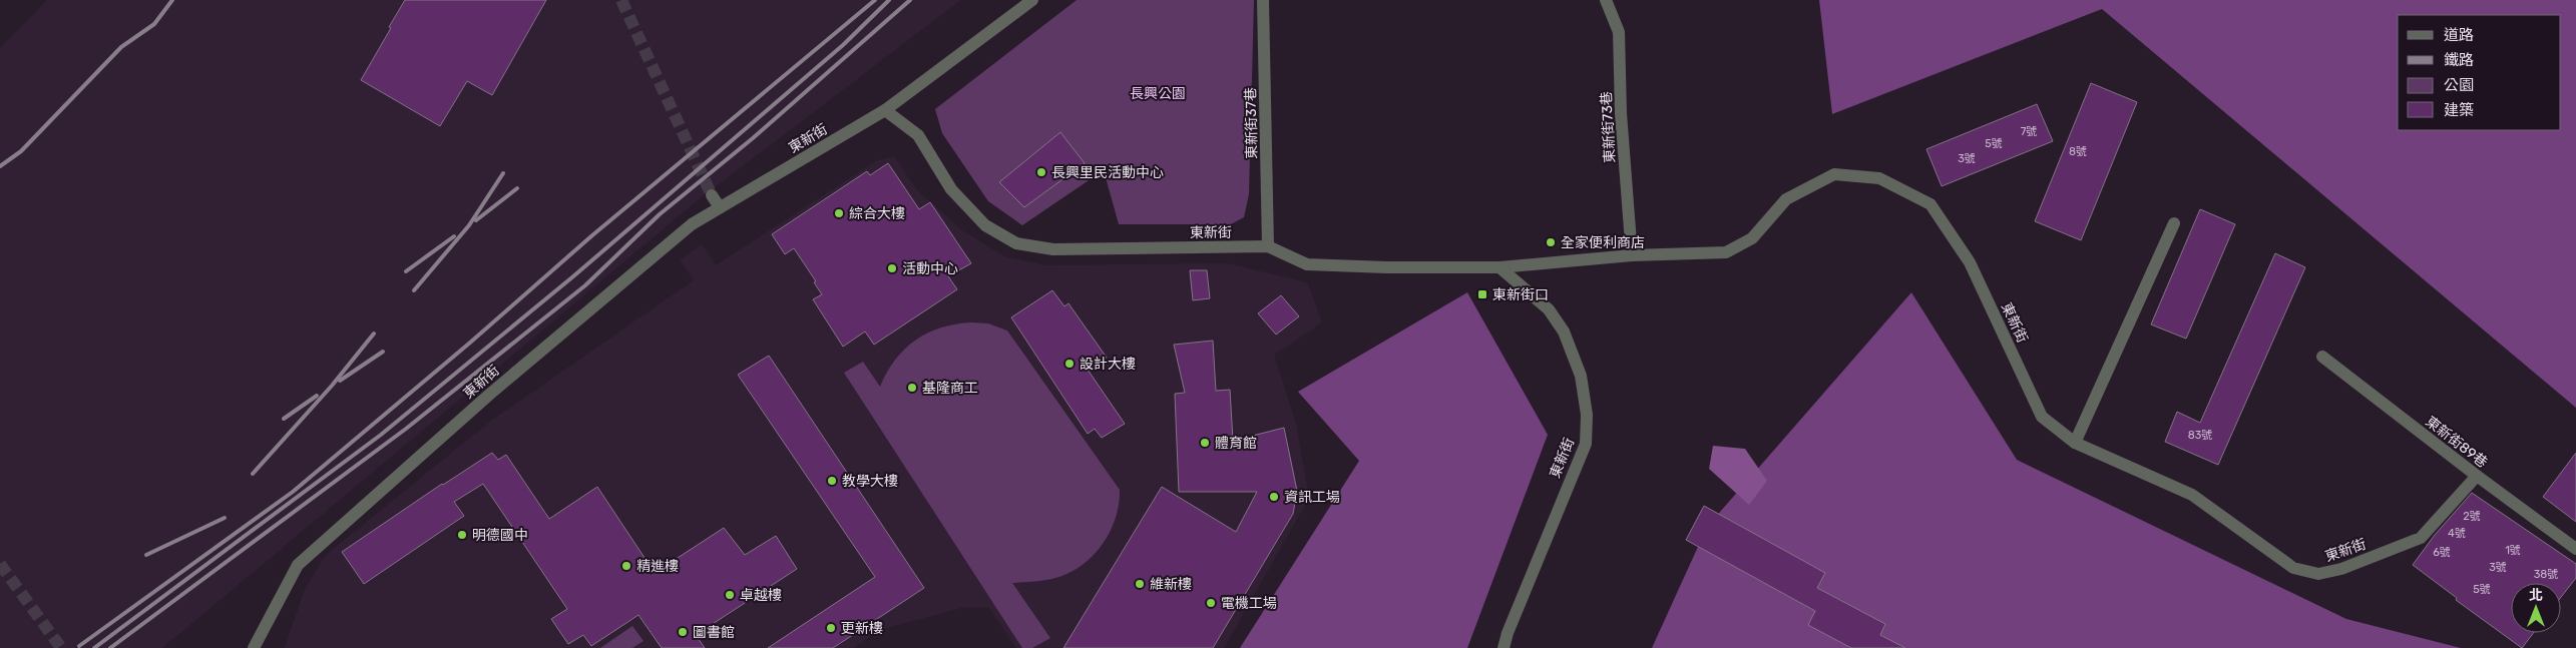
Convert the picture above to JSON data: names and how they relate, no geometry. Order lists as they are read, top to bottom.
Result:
{
  "streets": {
    "street": [
      "東新街37巷",
      "東新街73巷",
      "東新街",
      "東新街89巷"
    ]
  },
  "crossings": [
    ["東新街37巷", "東新街"],
    ["東新街73巷", "東新街"],
    ["東新街", "東新街89巷"]
  ],
  "parks": ["長興公園"],
  "places": {
    "other": [
      "長興里民活動中心",
      "綜合大樓",
      "全家便利商店",
      "活動中心",
      "設計大樓",
      "基隆商工",
      "體育館",
      "教學大樓",
      "資訊工場",
      "明德國中",
      "精進樓",
      "維新樓",
      "卓越樓",
      "電機工場",
      "更新樓",
      "圖書館"
    ],
    "transit": ["東新街口"]
  },
  "house_numbers": [
    "7號",
    "5號",
    "8號",
    "3號",
    "83號",
    "2號",
    "4號",
    "1號",
    "6號",
    "3號",
    "38號",
    "5號"
  ],
  "legend": [
    "道路",
    "鐵路",
    "公園",
    "建築"
  ],
  "north": "top"
}
